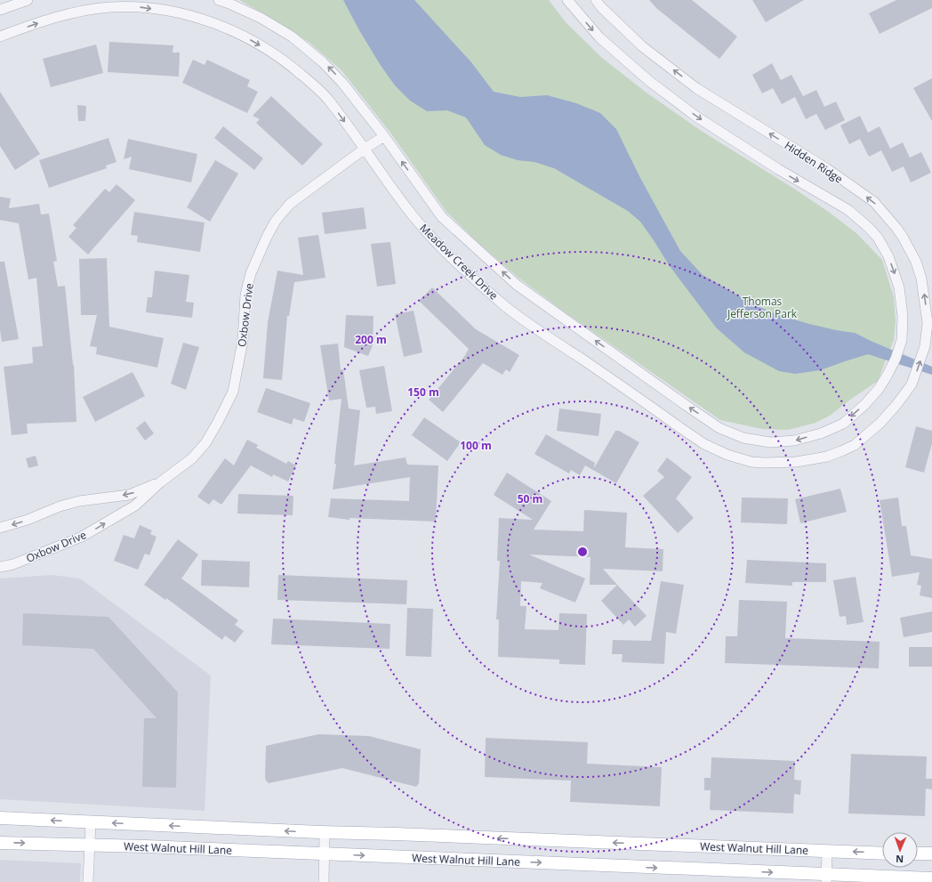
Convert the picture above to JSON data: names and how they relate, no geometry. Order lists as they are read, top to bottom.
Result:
{
  "streets": {
    "main road": ["West Walnut Hill Lane"],
    "street": ["Hidden Ridge", "Meadow Creek Drive", "Oxbow Drive"]
  },
  "crossings": [
    ["Hidden Ridge", "Meadow Creek Drive"],
    ["Meadow Creek Drive", "Oxbow Drive"]
  ],
  "parks": ["Thomas Jefferson Park"],
  "north": "bottom",
  "rings": [
    "200 m",
    "150 m",
    "100 m",
    "50 m"
  ]
}
